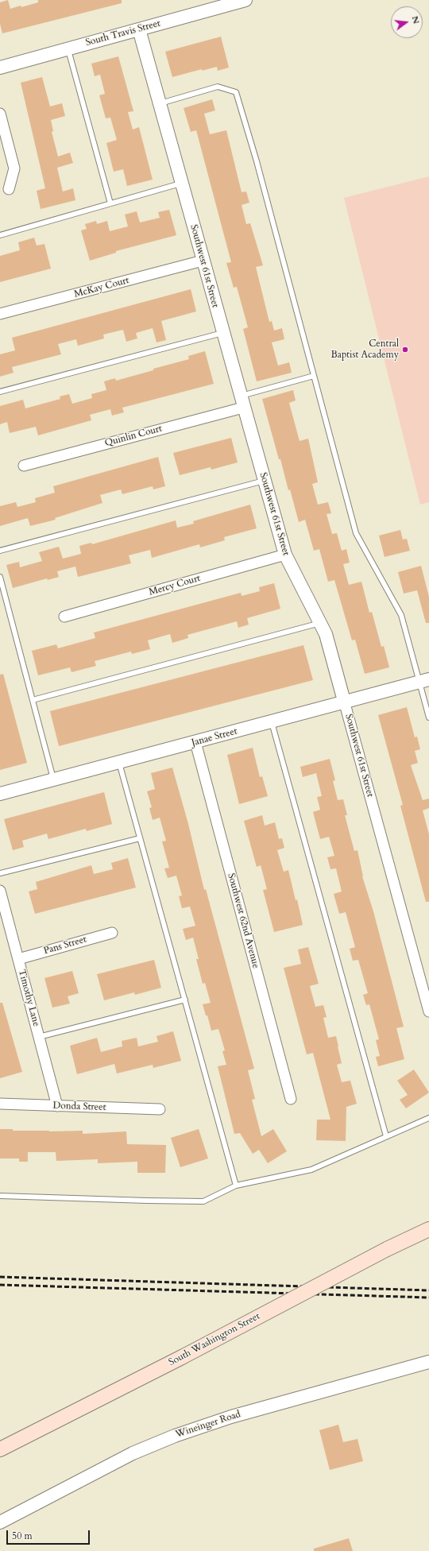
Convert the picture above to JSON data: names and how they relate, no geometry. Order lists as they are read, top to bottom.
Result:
{
  "streets": {
    "main road": ["South Washington Street"],
    "street": [
      "South Travis Street",
      "Southwest 61st Street",
      "McKay Court",
      "Quinlin Court",
      "Mercy Court",
      "Janae Street",
      "Southwest 62nd Avenue",
      "Pans Street",
      "Timothy Lane",
      "Donda Street",
      "Wineinger Road"
    ]
  },
  "crossings": [
    ["South Travis Street", "Southwest 61st Street"],
    ["Southwest 61st Street", "McKay Court"],
    ["Southwest 61st Street", "Quinlin Court"],
    ["Southwest 61st Street", "Mercy Court"],
    ["Southwest 61st Street", "Janae Street"],
    ["Janae Street", "Southwest 62nd Avenue"],
    ["Pans Street", "Timothy Lane"],
    ["Timothy Lane", "Donda Street"]
  ],
  "places": ["Central Baptist Academy"],
  "scale_bar": "50 m",
  "north": "right"
}
